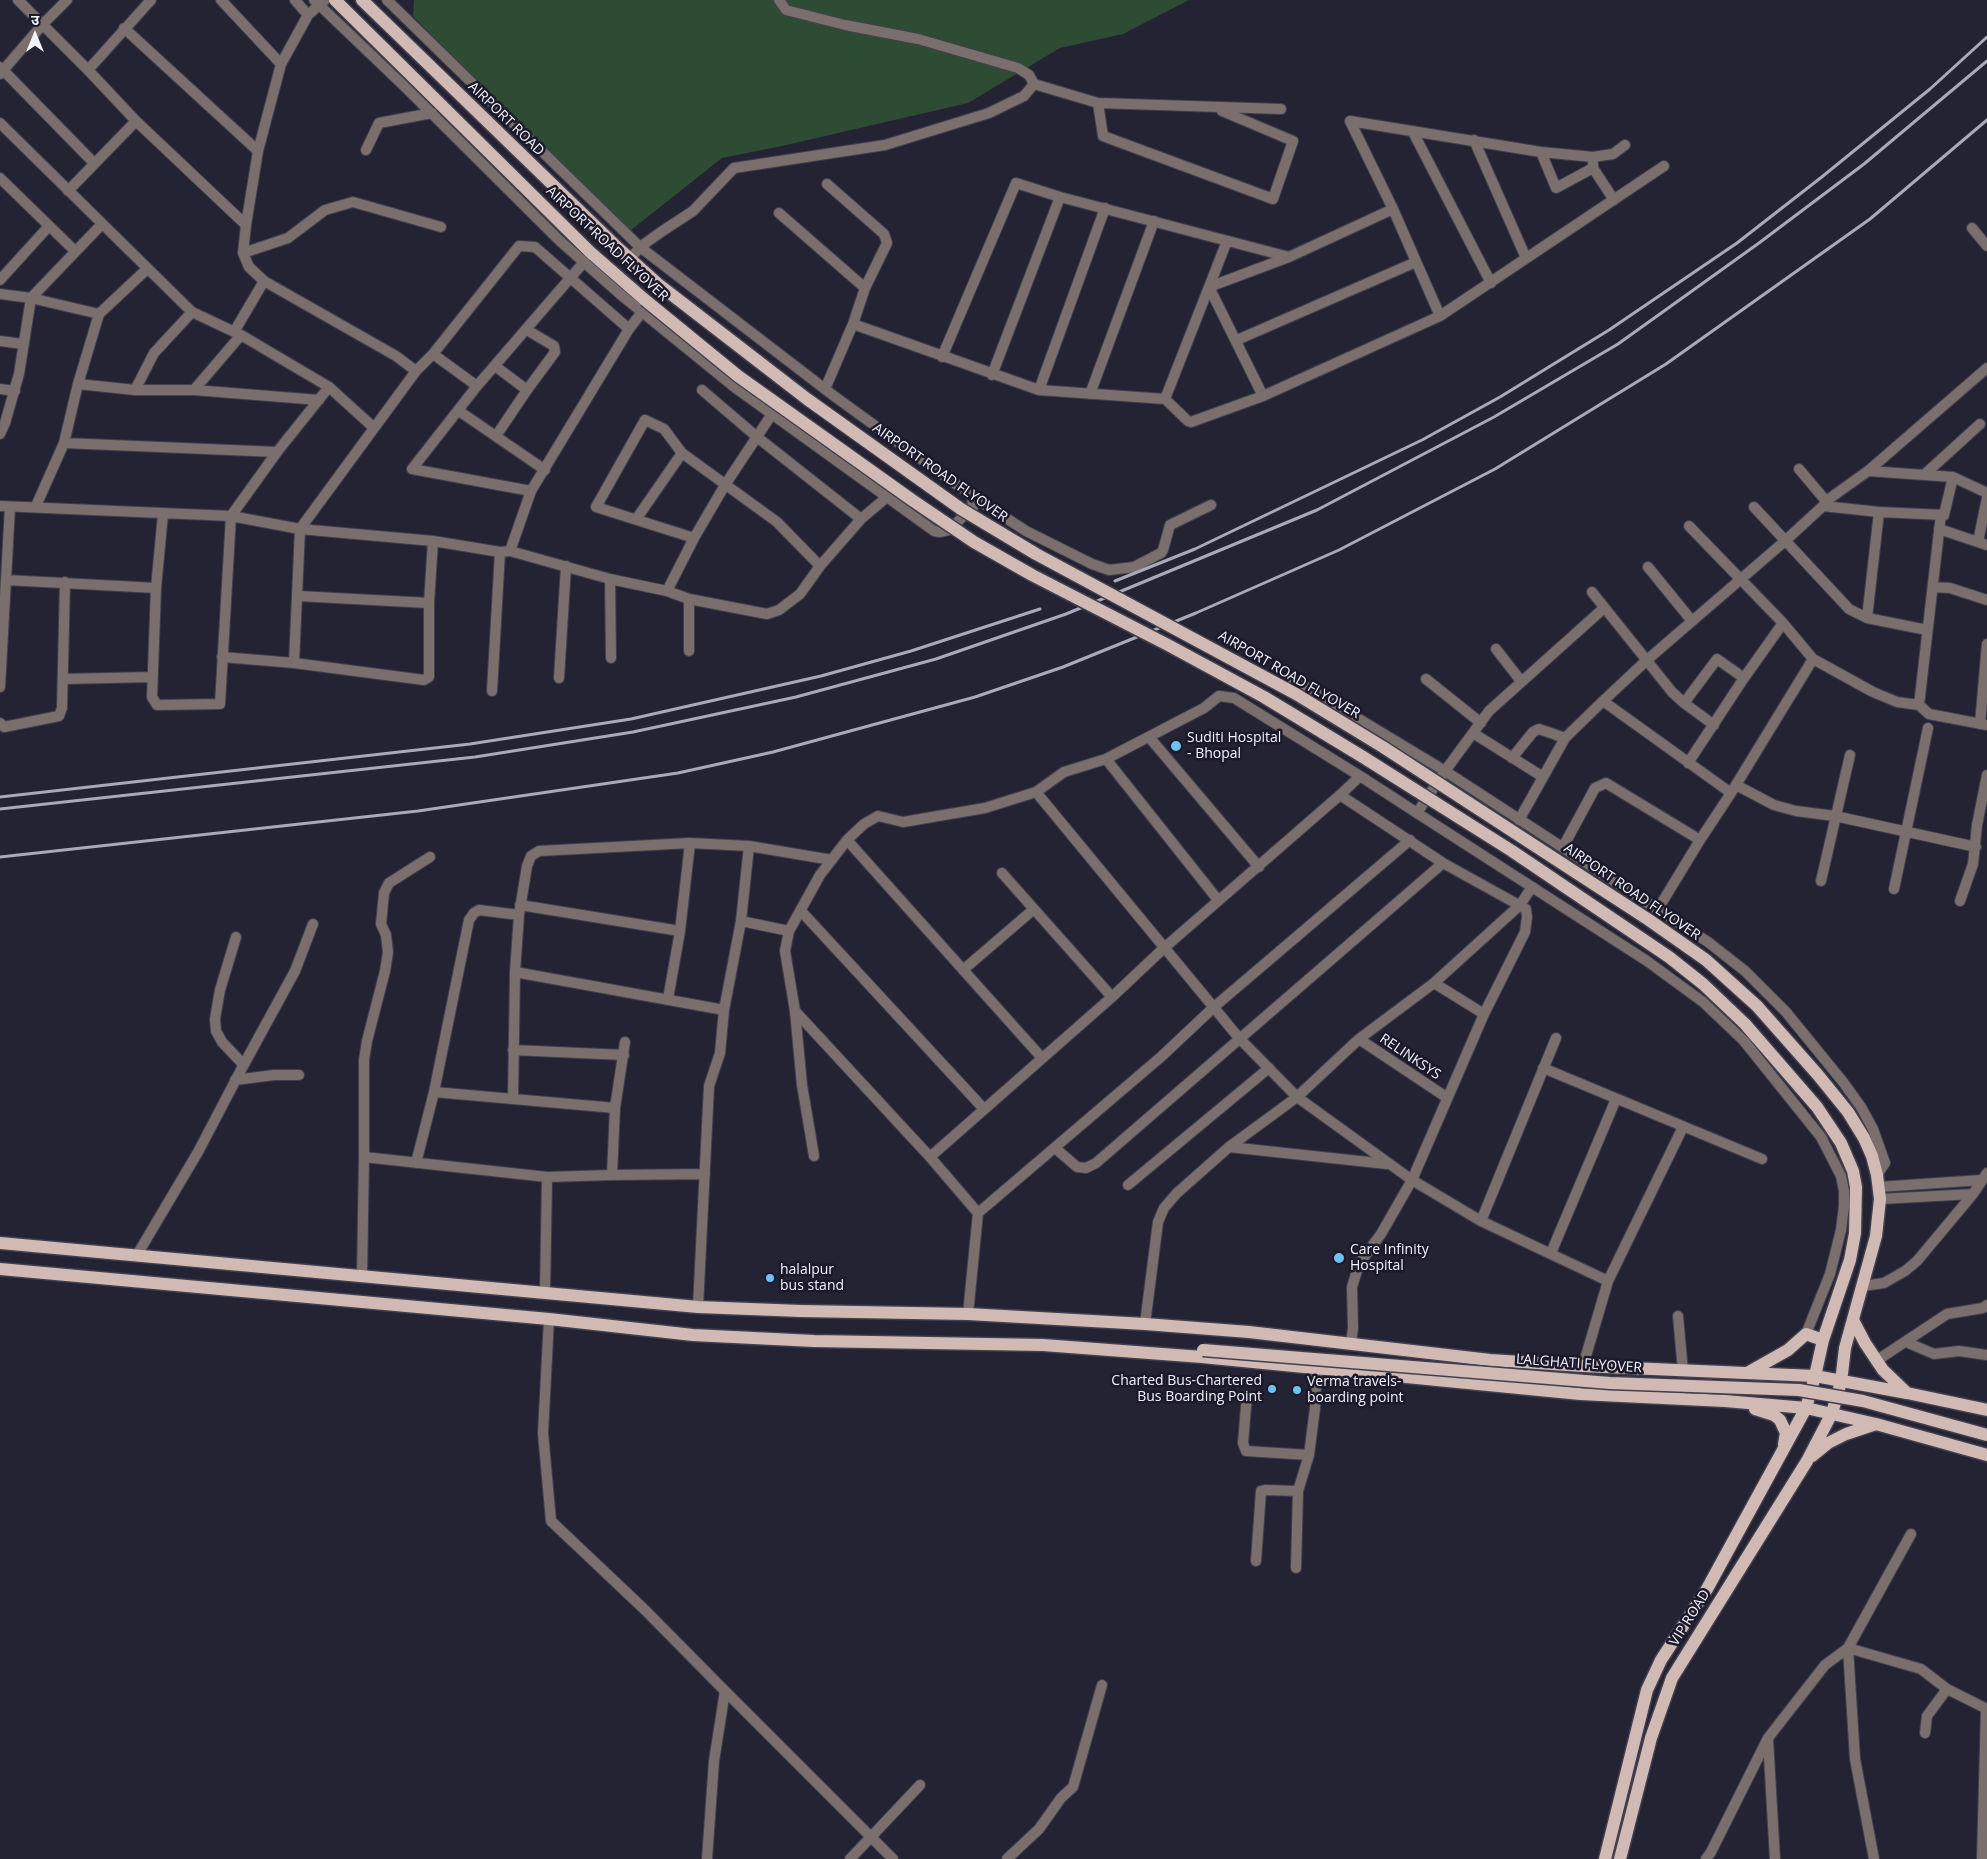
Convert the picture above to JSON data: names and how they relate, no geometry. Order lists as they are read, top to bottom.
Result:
{
  "streets": {
    "main road": [
      "AIRPORT ROAD",
      "AIRPORT ROAD FLYOVER",
      "LALGHATI FLYOVER",
      "VIP ROAD"
    ],
    "street": ["RELINKSYS"]
  },
  "crossings": [
    ["AIRPORT ROAD", "AIRPORT ROAD FLYOVER"],
    ["AIRPORT ROAD FLYOVER", "VIP ROAD"]
  ],
  "places": [
    "Suditi Hospital - Bhopal",
    "Care Infinity Hospital",
    "halalpur bus stand",
    "Charted Bus-Chartered Bus Boarding Point",
    "Verma travels- boarding point"
  ],
  "north": "top"
}
